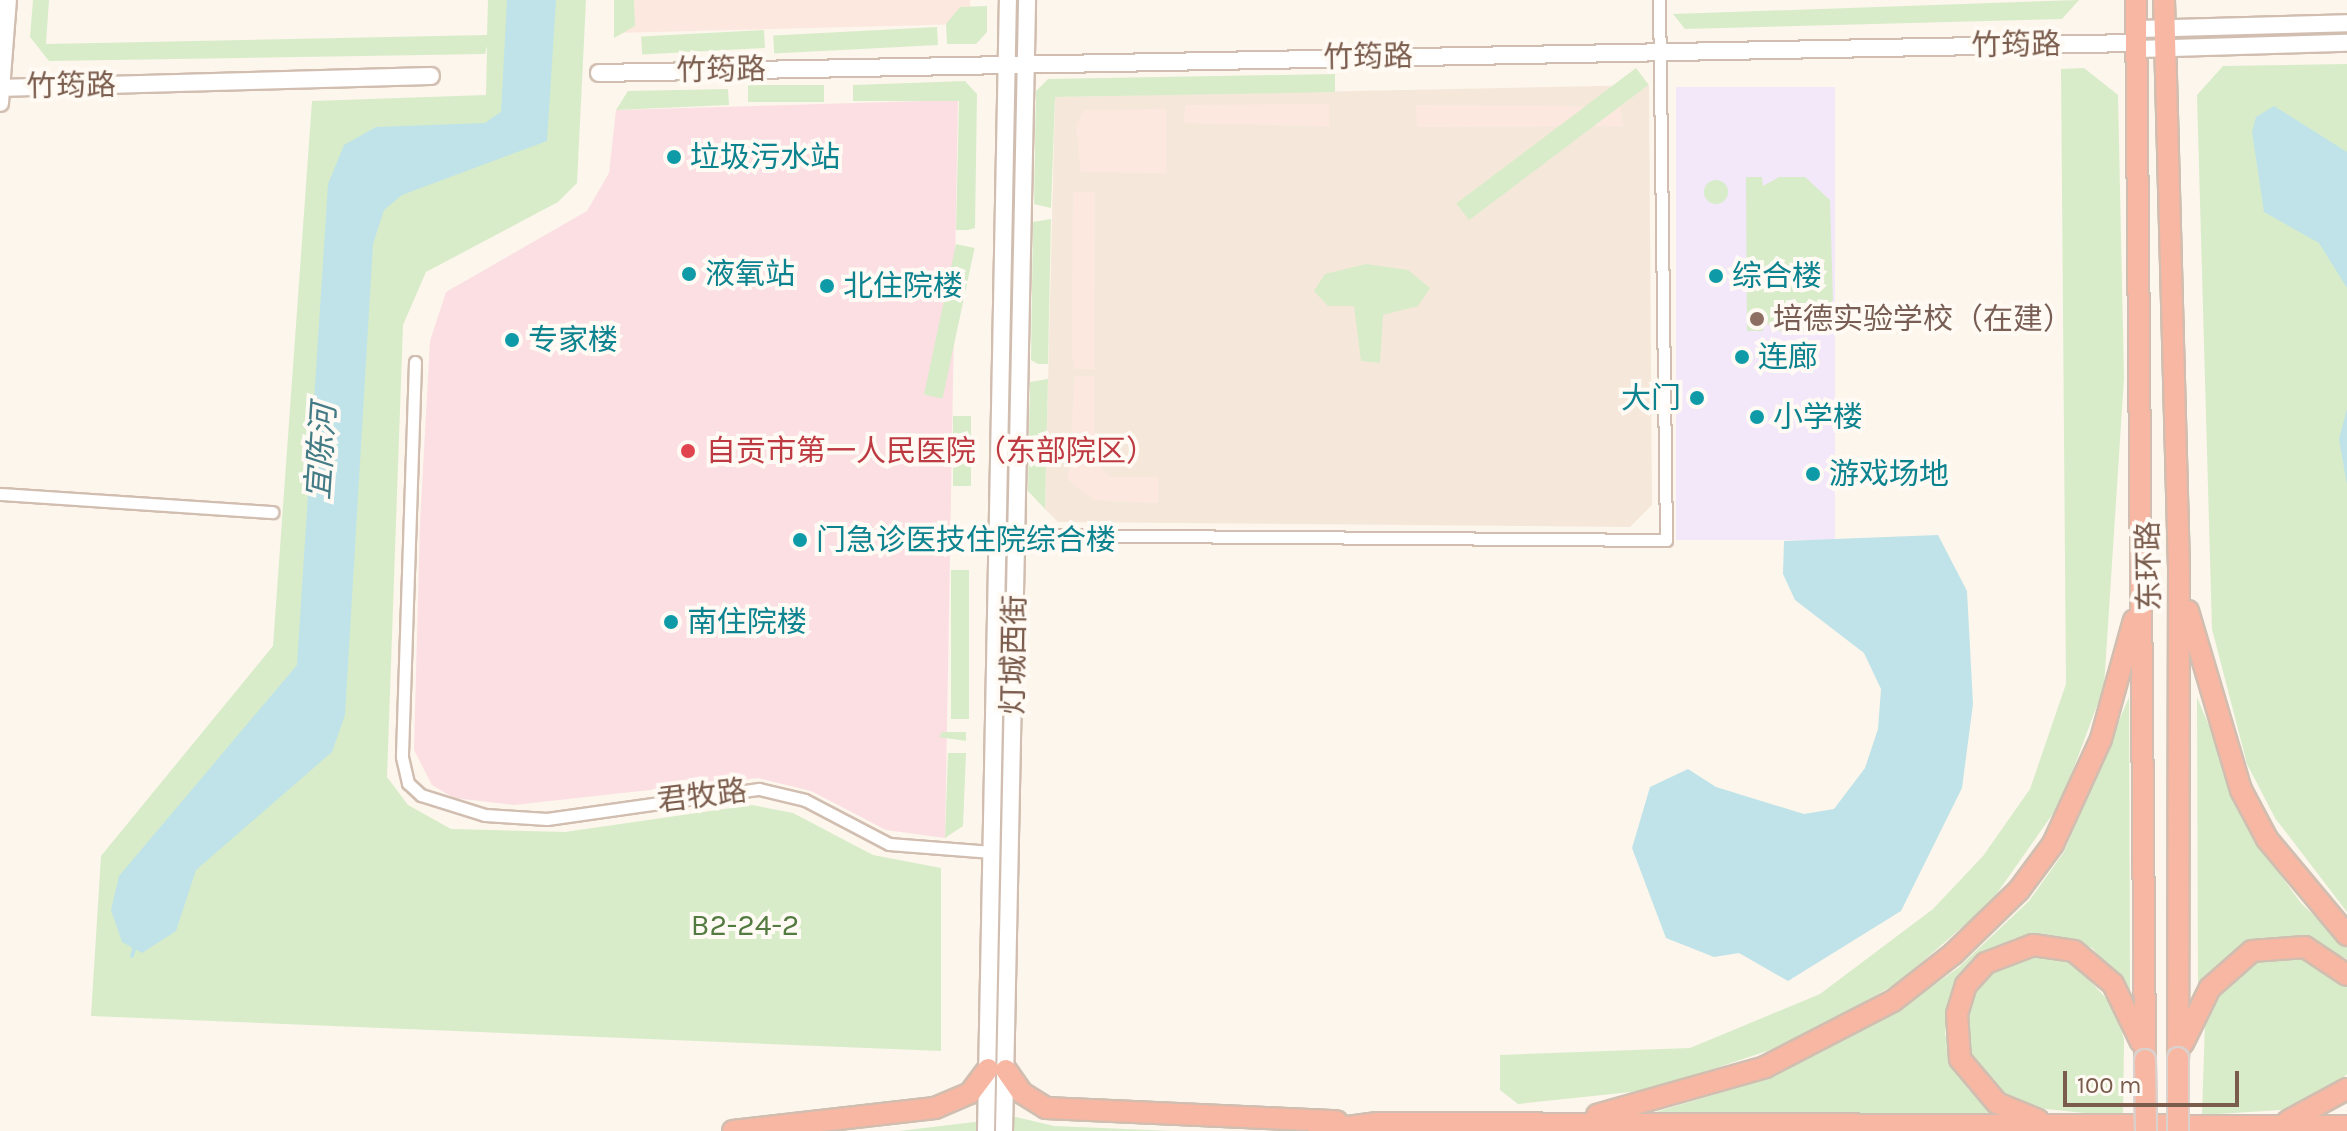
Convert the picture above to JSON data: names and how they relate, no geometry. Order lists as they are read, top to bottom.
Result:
{
  "streets": {
    "highway": ["东环路"],
    "main road": ["竹筠路", "灯城西街"],
    "street": ["君牧路"]
  },
  "crossings": [
    ["竹筠路", "东环路"],
    ["竹筠路", "灯城西街"],
    ["灯城西街", "君牧路"]
  ],
  "water": ["宜陈河"],
  "parks": ["B2-24-2"],
  "places": [
    "垃圾污水站",
    "液氧站",
    "综合楼",
    "北住院楼",
    "培德实验学校（在建）",
    "专家楼",
    "连廊",
    "大门",
    "小学楼",
    "自贡市第一人民医院（东部院区）",
    "游戏场地",
    "门急诊医技住院综合楼",
    "南住院楼"
  ],
  "scale_bar": "100 m"
}
